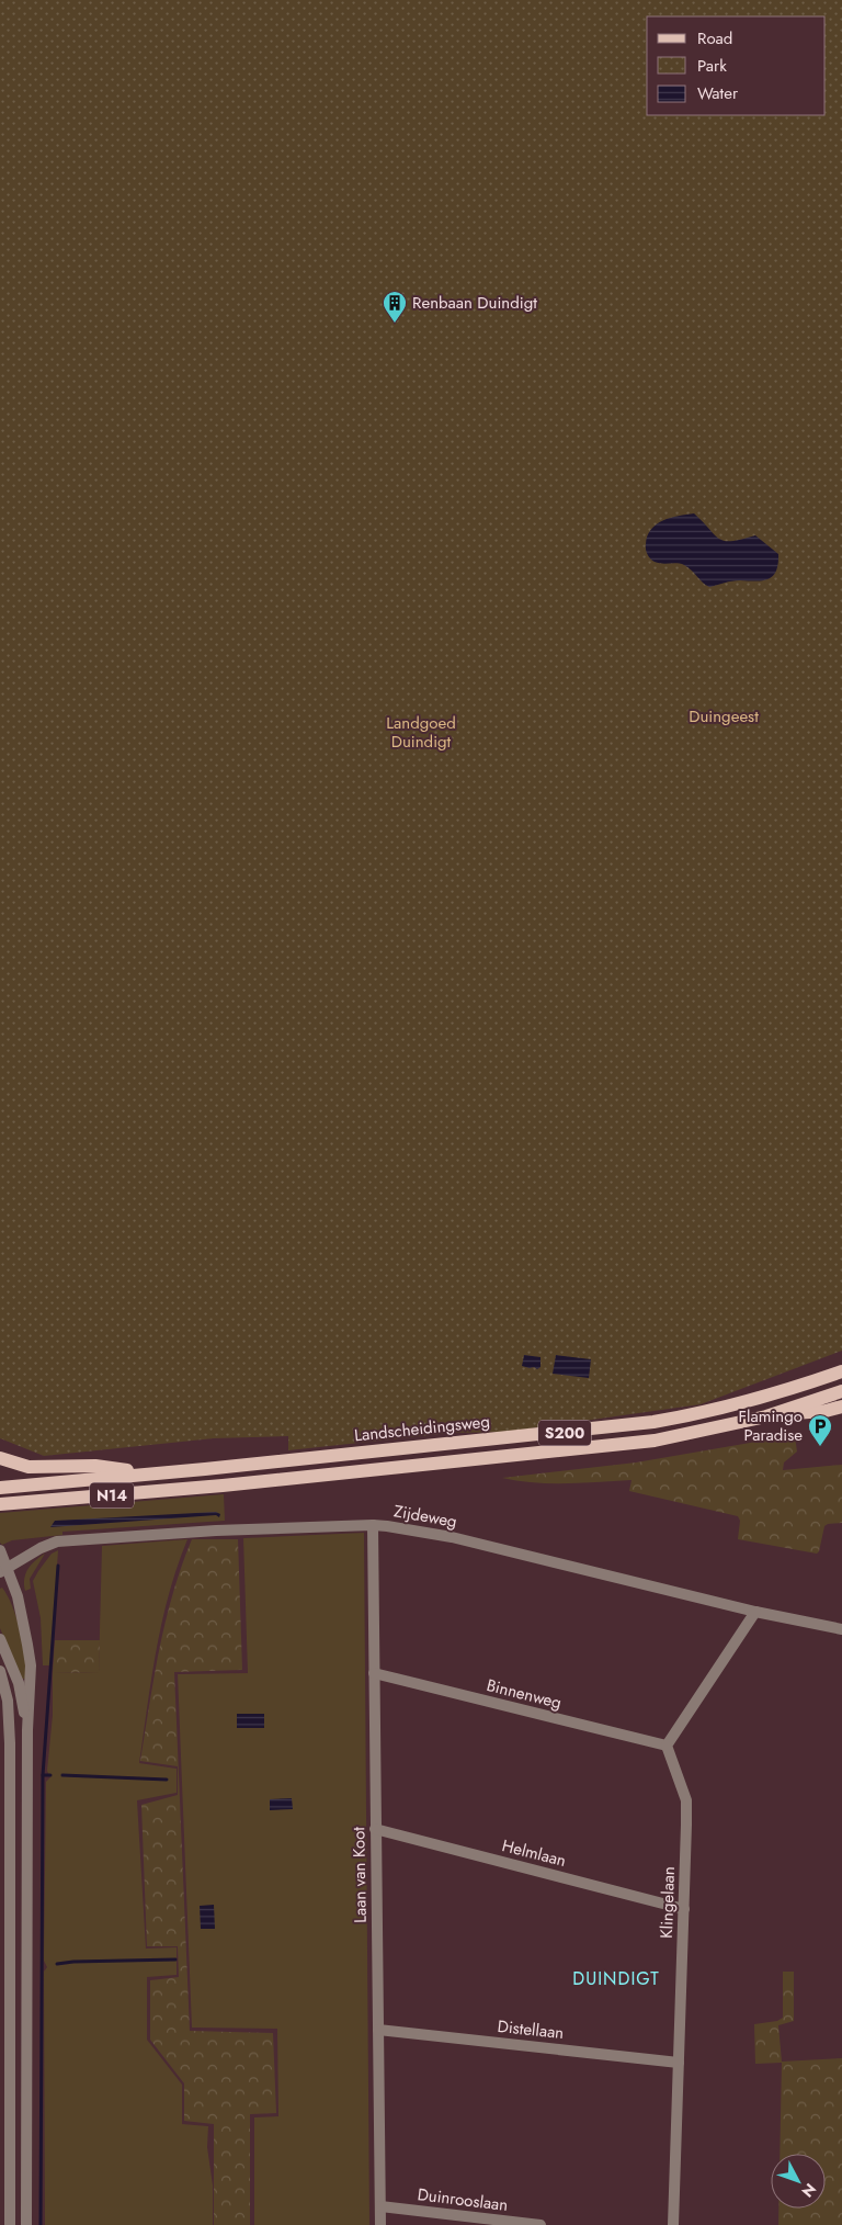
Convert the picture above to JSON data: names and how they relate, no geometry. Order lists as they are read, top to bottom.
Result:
{
  "streets": {
    "main road": ["Landscheidingsweg", "S200", "N14"],
    "street": [
      "Zijdeweg",
      "Binnenweg",
      "Helmlaan",
      "Laan van Koot",
      "Klingelaan",
      "Distellaan",
      "Duinrooslaan"
    ]
  },
  "crossings": [
    ["Landscheidingsweg", "N14"],
    ["S200", "N14"],
    ["Zijdeweg", "Laan van Koot"],
    ["Binnenweg", "Laan van Koot"],
    ["Binnenweg", "Klingelaan"],
    ["Helmlaan", "Laan van Koot"],
    ["Helmlaan", "Klingelaan"],
    ["Laan van Koot", "Distellaan"],
    ["Laan van Koot", "Duinrooslaan"],
    ["Klingelaan", "Distellaan"]
  ],
  "districts": ["DUINDIGT"],
  "parks": ["Duingeest", "Landgoed Duindigt"],
  "places": {
    "building": ["Renbaan Duindigt"],
    "parking": ["Flamingo Paradise"]
  },
  "legend": ["Road", "Park", "Water"],
  "north": "bottom right"
}
